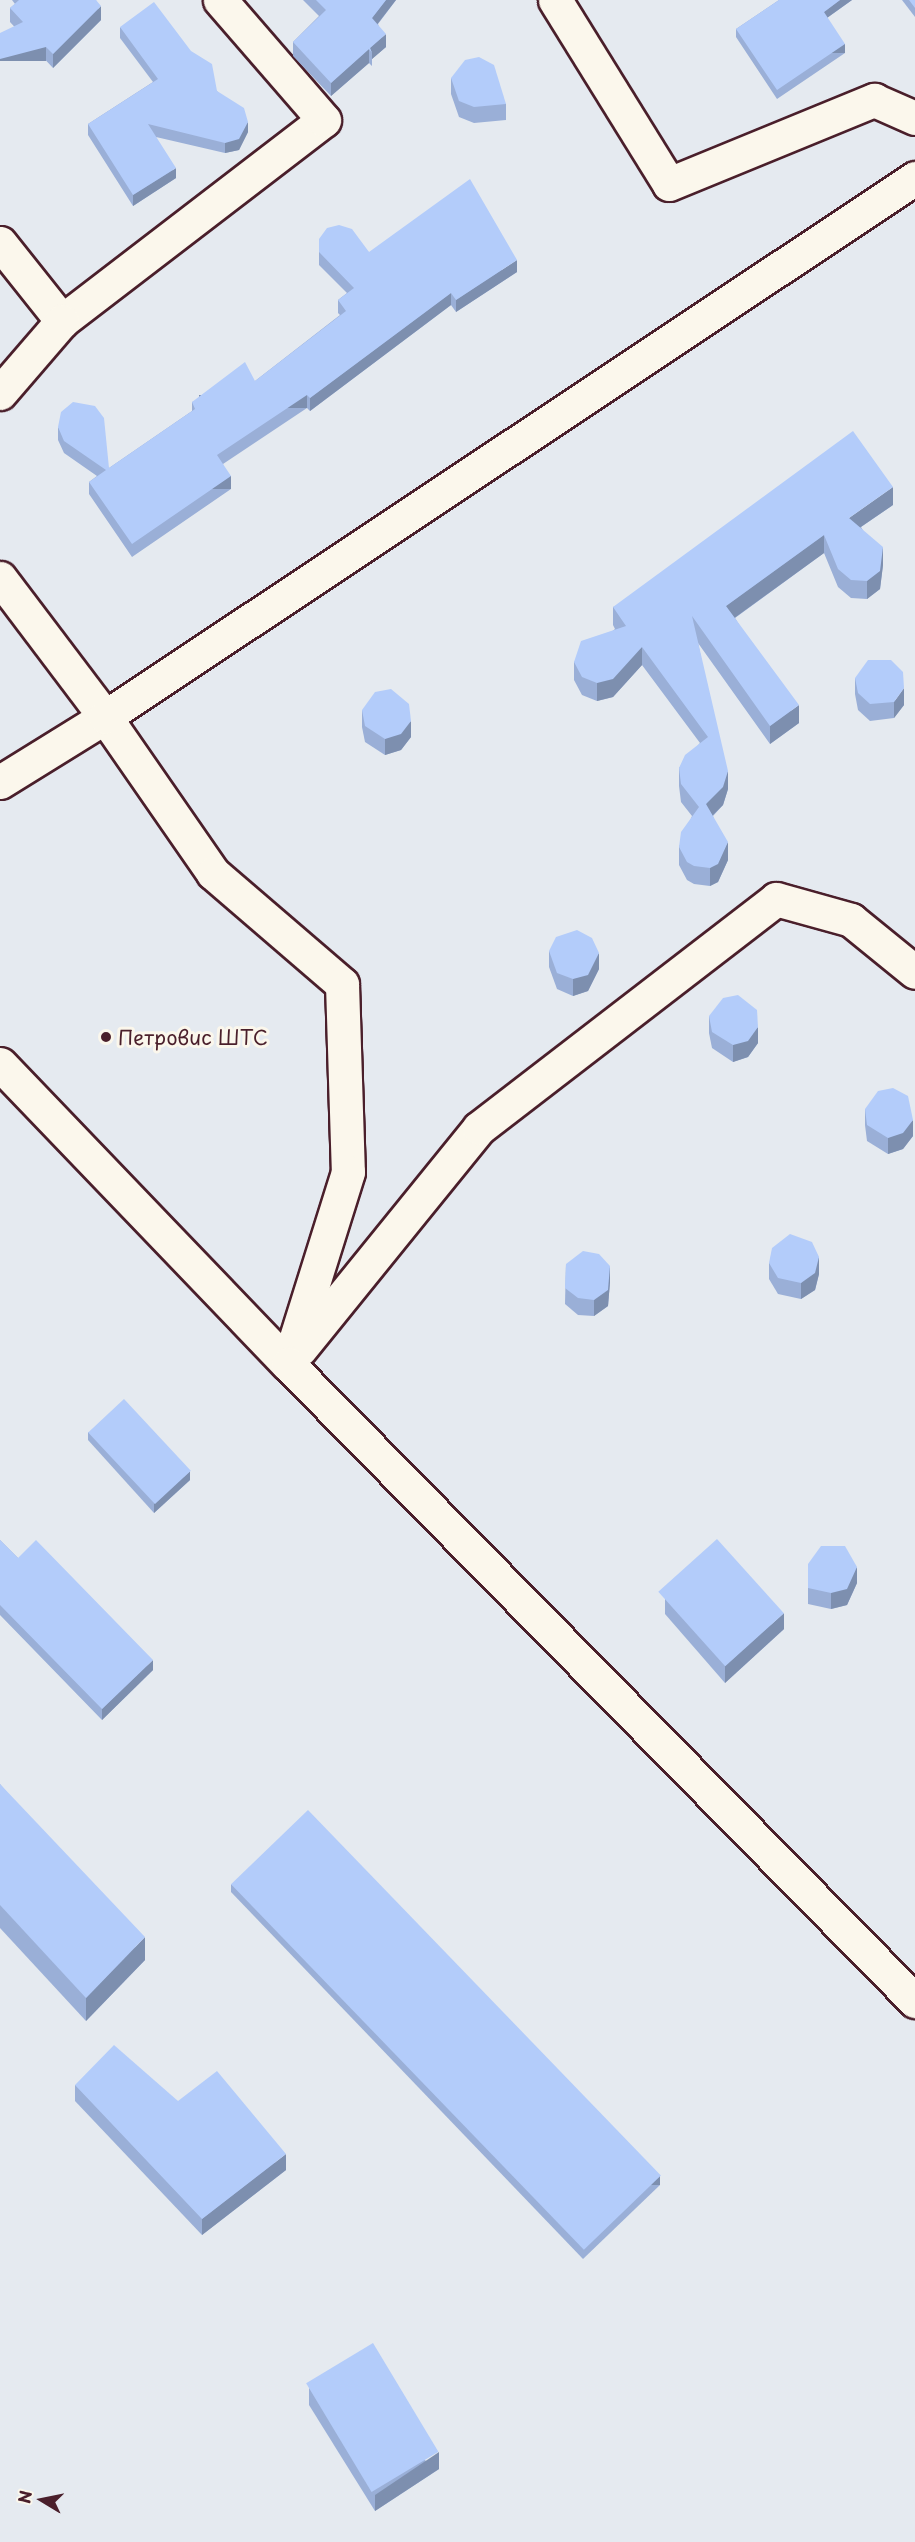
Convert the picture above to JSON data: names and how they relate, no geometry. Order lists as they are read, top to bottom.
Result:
{
  "places": ["Петровис ШТС"],
  "north": "left"
}
